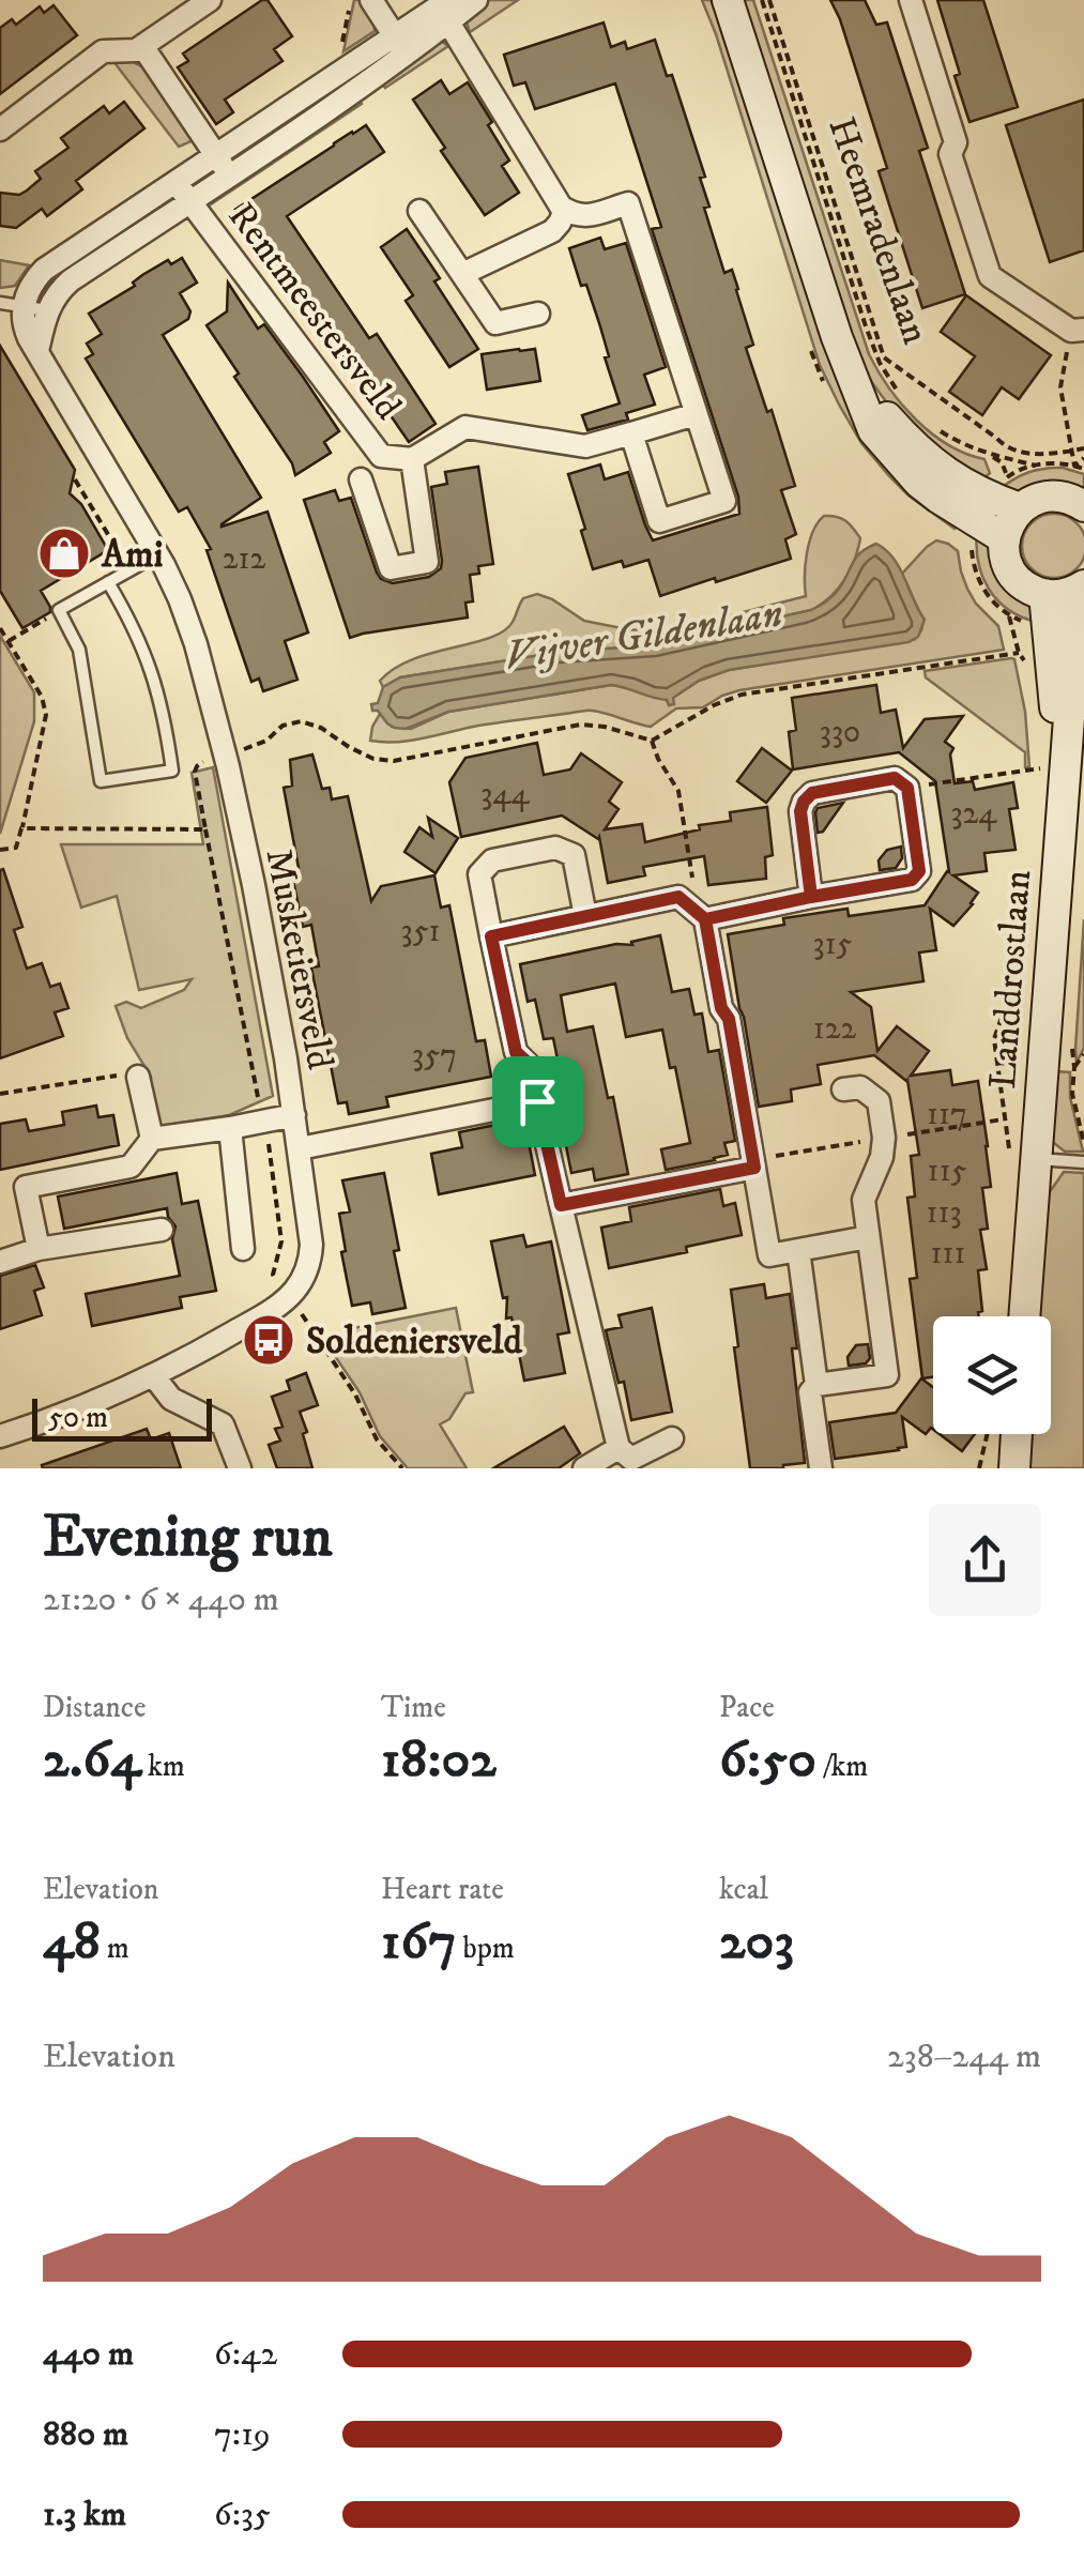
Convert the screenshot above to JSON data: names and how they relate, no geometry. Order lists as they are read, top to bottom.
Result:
{
  "streets": {
    "street": [
      "Heemradenlaan",
      "Rentmeestersveld",
      "Musketiersveld",
      "Landdrostlaan"
    ]
  },
  "water": ["Vijver Gildenlaan"],
  "places": {
    "shop": ["Ami"],
    "bus stop": ["Soldeniersveld"]
  },
  "house_numbers": [
    "212",
    "330",
    "344",
    "324",
    "351",
    "315",
    "122",
    "357",
    "117",
    "115",
    "113",
    "111"
  ],
  "scale_bar": "50 m",
  "page": {
    "scale": "50 m",
    "heading": ["Evening run", "21:20 · 6 × 440 m"],
    "stats": [
      ["Distance", "2.64 km"],
      ["Time", "18:02"],
      ["Pace", "6:50 /km"],
      ["Elevation", "48 m"],
      ["Heart rate", "167 bpm"],
      ["kcal", "203"]
    ],
    "chart": ["Elevation", "238–244 m"],
    "list": [
      {
        "name": "440 m",
        "note": "6:42"
      },
      {
        "name": "880 m",
        "note": "7:19"
      },
      {
        "name": "1.3 km",
        "note": "6:35"
      }
    ]
  }
}
